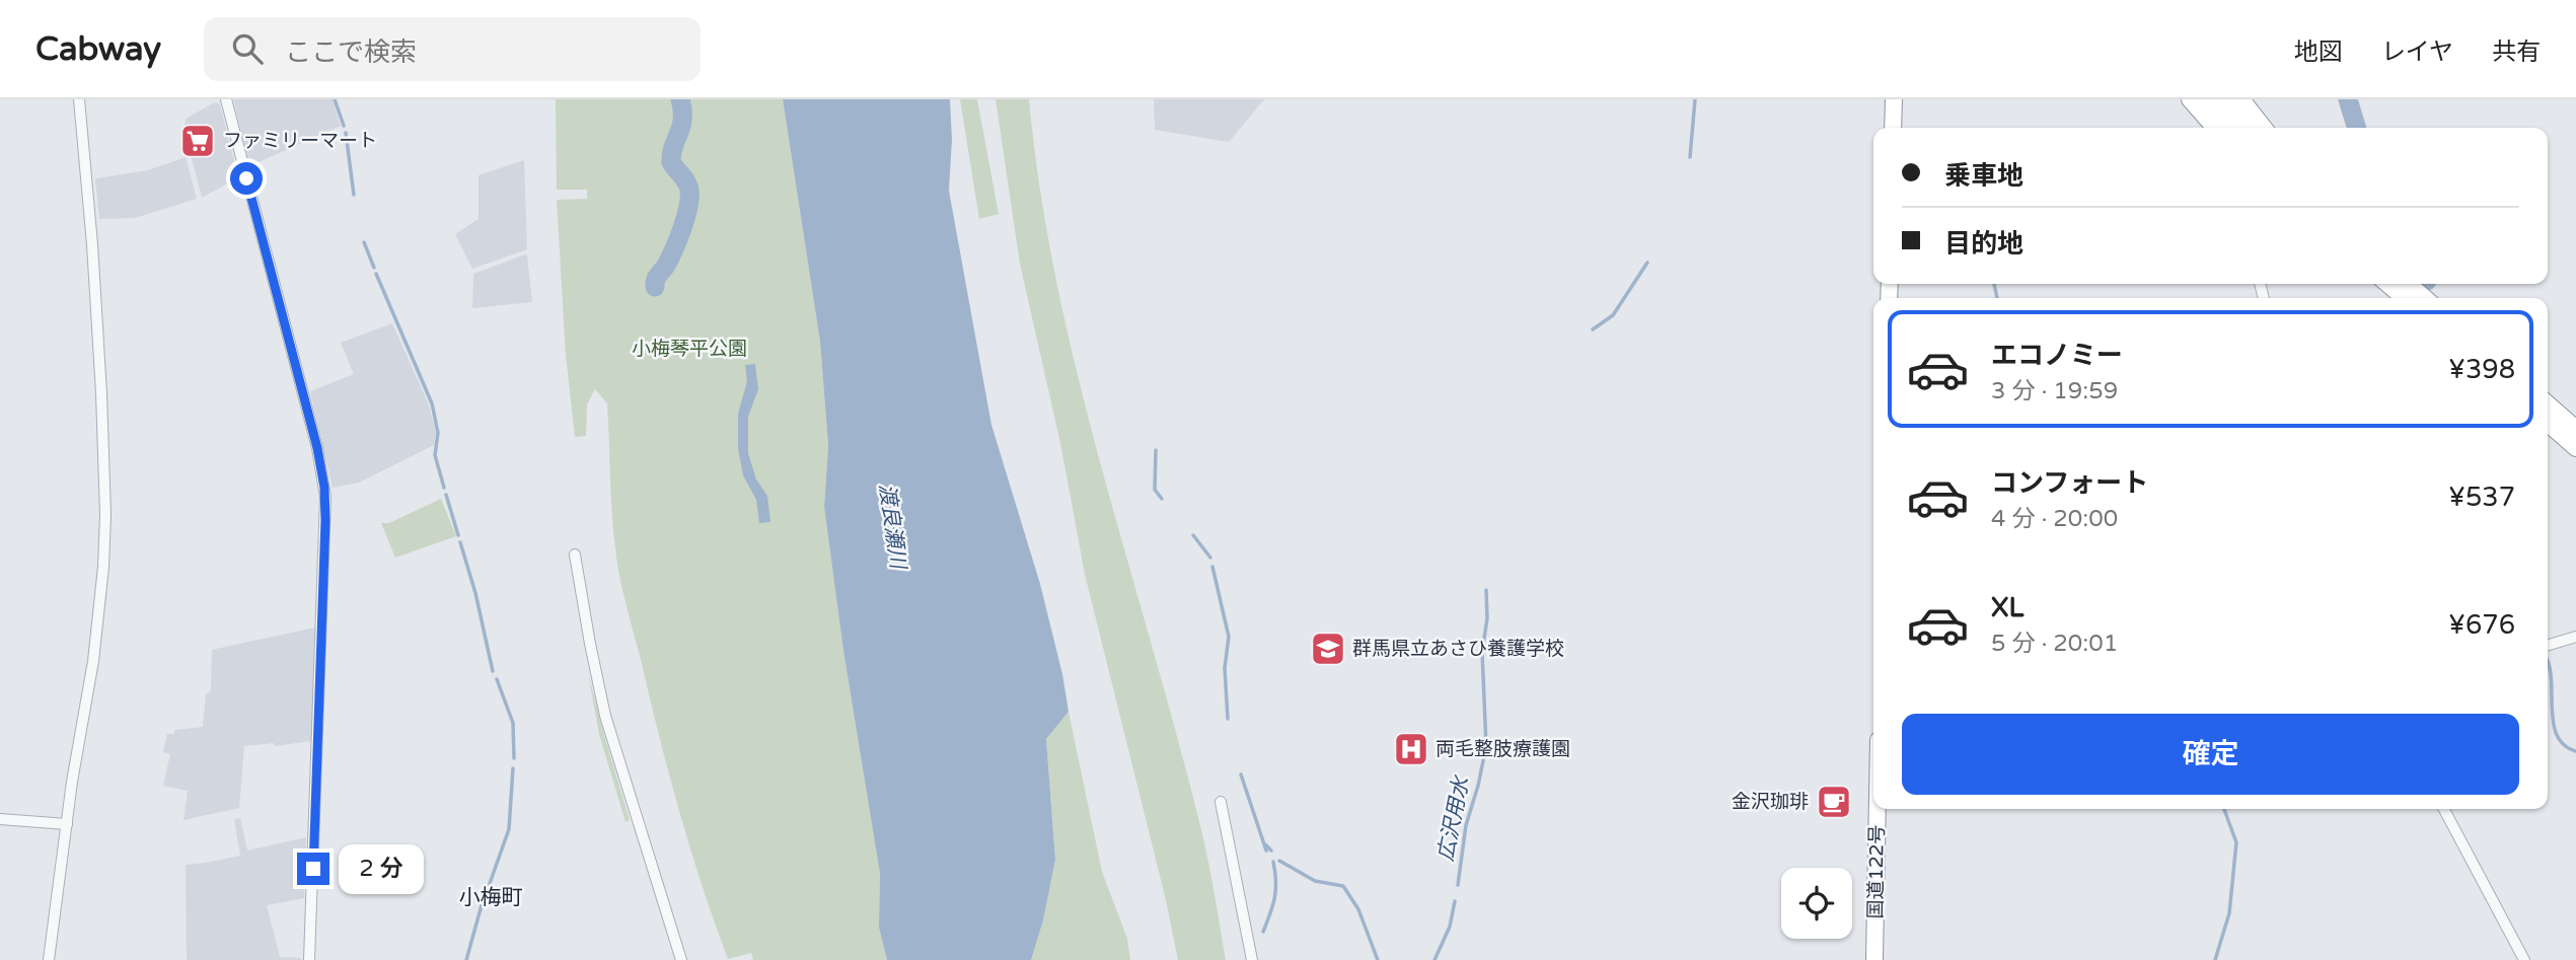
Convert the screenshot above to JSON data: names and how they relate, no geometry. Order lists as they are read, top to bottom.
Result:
{
  "streets": {
    "highway": ["国道122号"]
  },
  "districts": ["小梅町"],
  "water": ["渡良瀬川", "広沢用水"],
  "parks": ["小梅琴平公園"],
  "places": {
    "supermarket": ["ファミリーマート"],
    "school or university": ["群馬県立あさひ養護学校"],
    "hospital": ["両毛整肢療護園"],
    "cafe": ["金沢珈琲"]
  },
  "page": {
    "header": "Cabway",
    "search": "ここで検索",
    "nav": ["地図", "レイヤ", "共有"],
    "banner": ["乗車地", "目的地"],
    "list": [
      {
        "name": "エコノミー",
        "note": "3 分 · 19:59",
        "value": "¥398"
      },
      {
        "name": "コンフォート",
        "note": "4 分 · 20:00",
        "value": "¥537"
      },
      {
        "name": "XL",
        "note": "5 分 · 20:01",
        "value": "¥676"
      }
    ],
    "buttons": "確定",
    "bubble": "2 分"
  }
}
